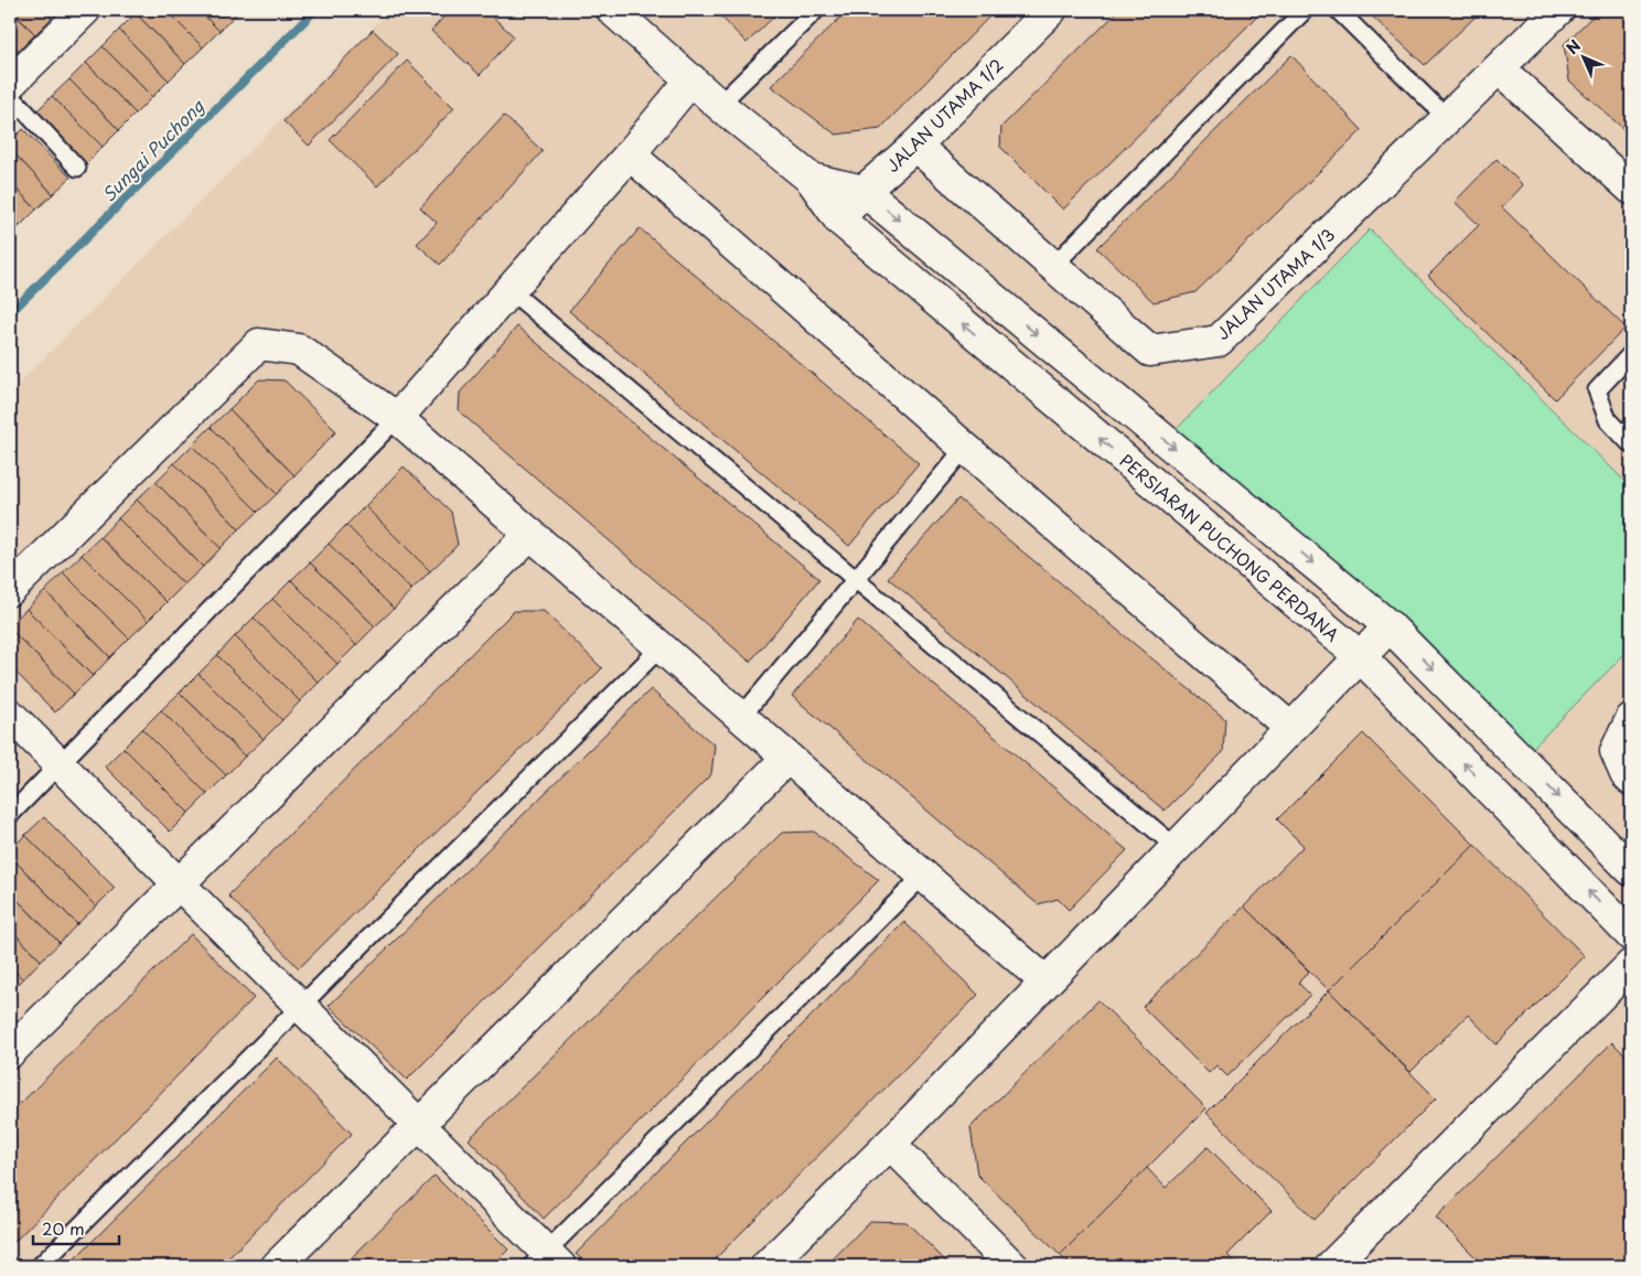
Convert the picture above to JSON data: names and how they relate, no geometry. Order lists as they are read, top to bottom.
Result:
{
  "streets": {
    "street": ["JALAN UTAMA 1/2", "JALAN UTAMA 1/3", "PERSIARAN PUCHONG PERDANA"]
  },
  "crossings": [
    ["JALAN UTAMA 1/2", "JALAN UTAMA 1/3"],
    ["JALAN UTAMA 1/2", "PERSIARAN PUCHONG PERDANA"]
  ],
  "water": ["Sungai Puchong"],
  "scale_bar": "20 m",
  "north": "top left"
}
